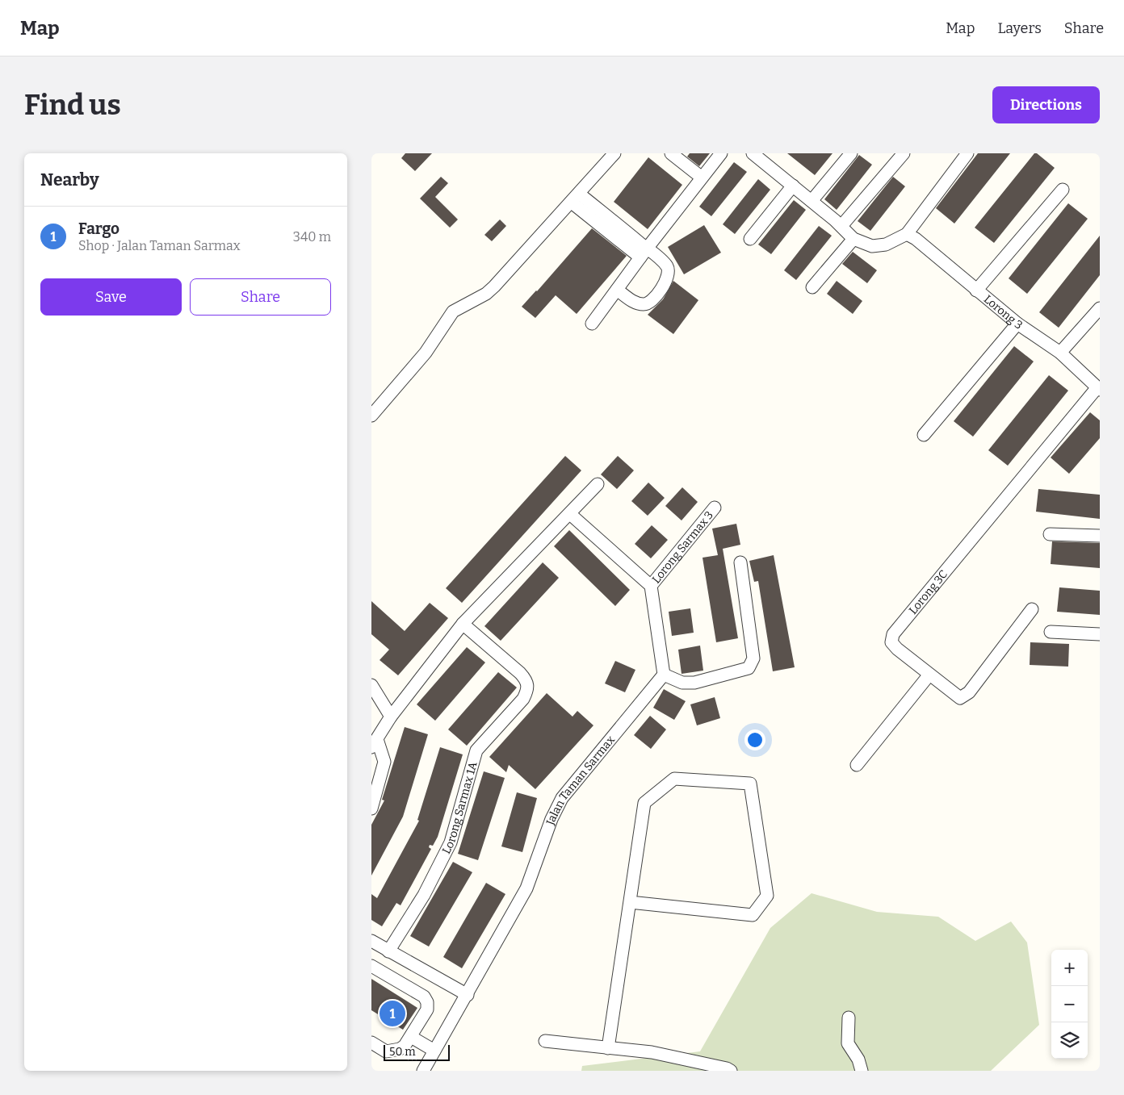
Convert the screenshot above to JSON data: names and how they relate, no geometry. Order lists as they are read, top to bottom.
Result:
{
  "streets": {
    "street": [
      "Lorong 3",
      "Lorong Sarmax 3",
      "Lorong 3C",
      "Jalan Taman Sarmax",
      "Lorong Sarmax 1A"
    ]
  },
  "crossings": [
    ["Lorong 3", "Lorong 3C"]
  ],
  "scale_bar": "50 m",
  "page": {
    "header": "Map",
    "nav": ["Map", "Layers", "Share"],
    "buttons": [
      "Directions",
      ["Save", "Share"]
    ],
    "title": "Find us",
    "heading": "Nearby",
    "list": [
      {
        "mark": "1",
        "name": "Fargo",
        "note": "Shop · Jalan Taman Sarmax",
        "value": "340 m"
      }
    ],
    "map_buttons": ["+", "−"],
    "pins": "1",
    "scale": "50 m"
  }
}
